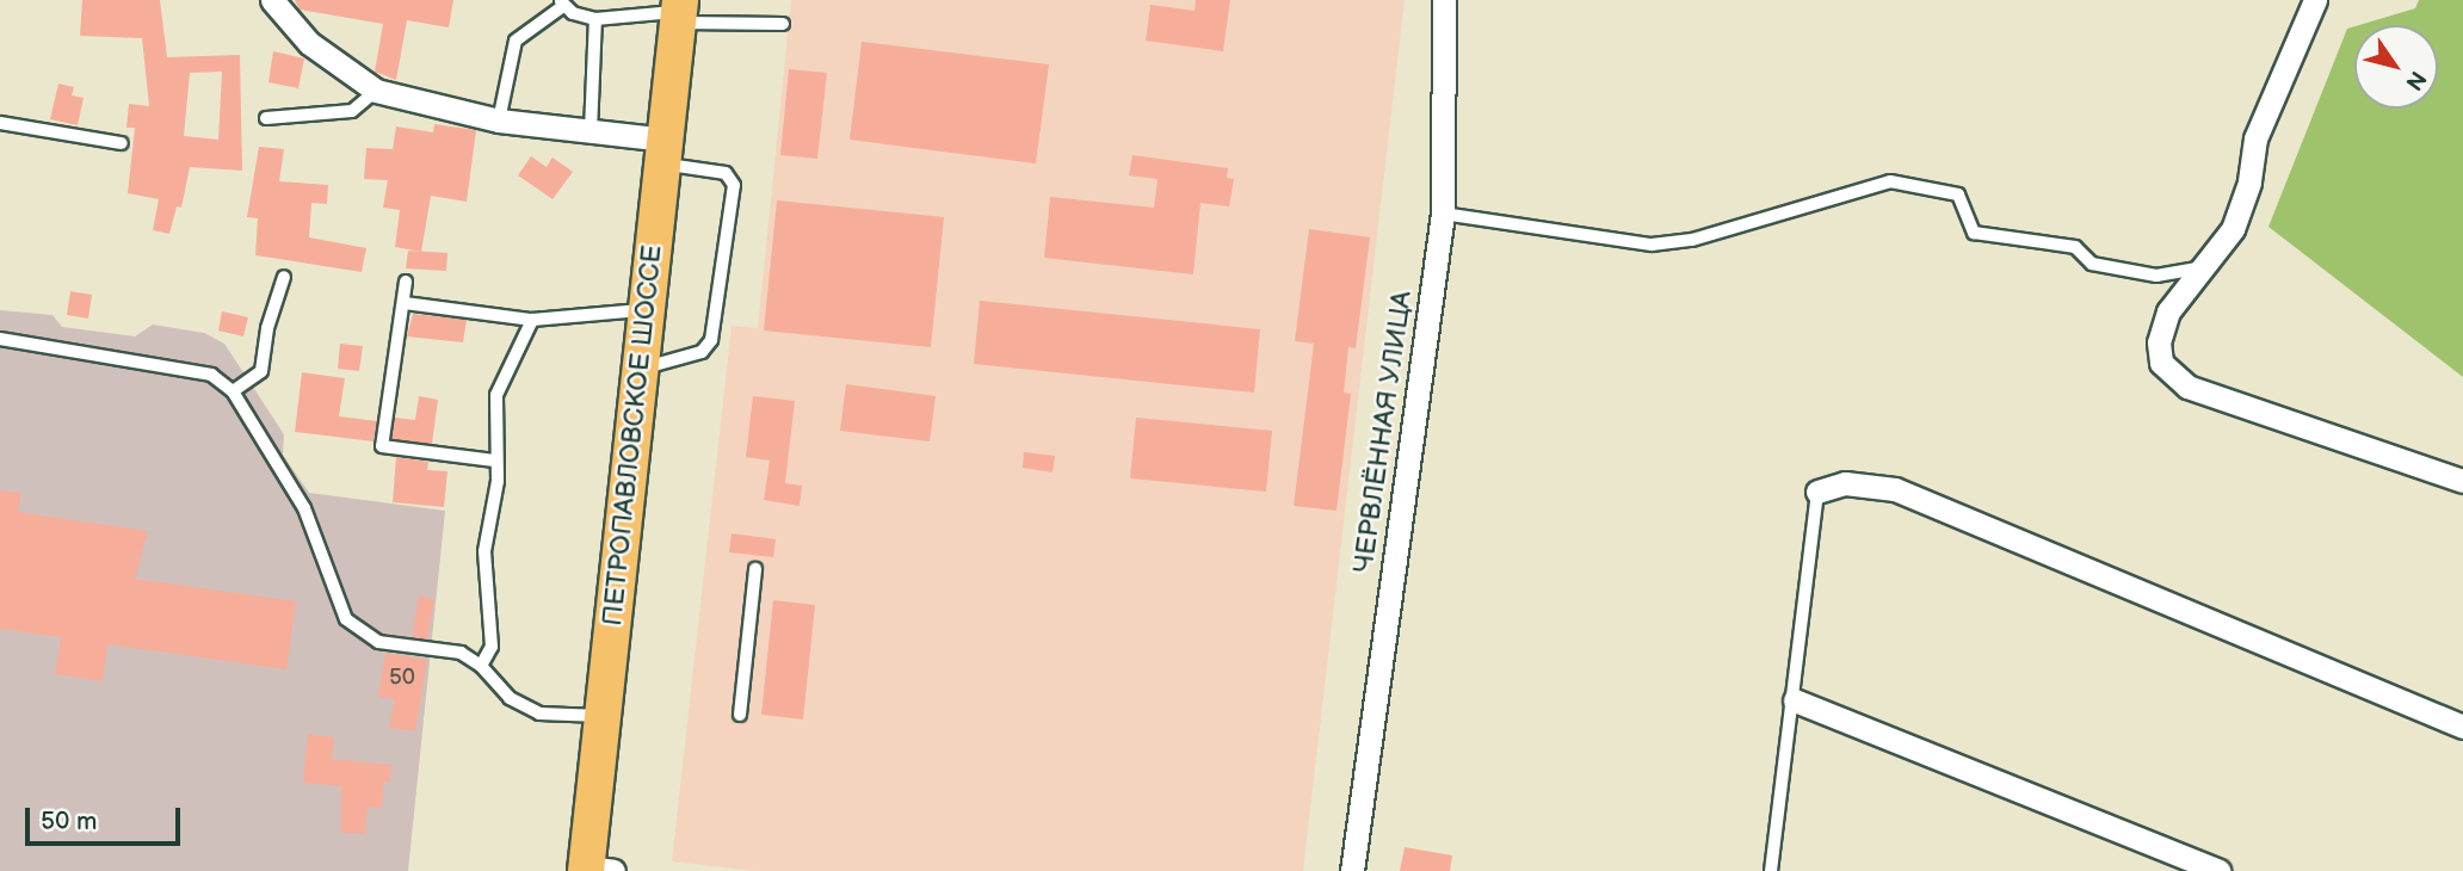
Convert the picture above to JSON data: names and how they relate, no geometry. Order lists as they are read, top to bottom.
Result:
{
  "streets": {
    "main road": ["ПЕТРОПАВЛОВСКОЕ ШОССЕ"],
    "street": ["ЧЕРВЛЁННАЯ УЛИЦА"]
  },
  "house_numbers": ["50"],
  "scale_bar": "50 m",
  "north": "bottom right"
}
